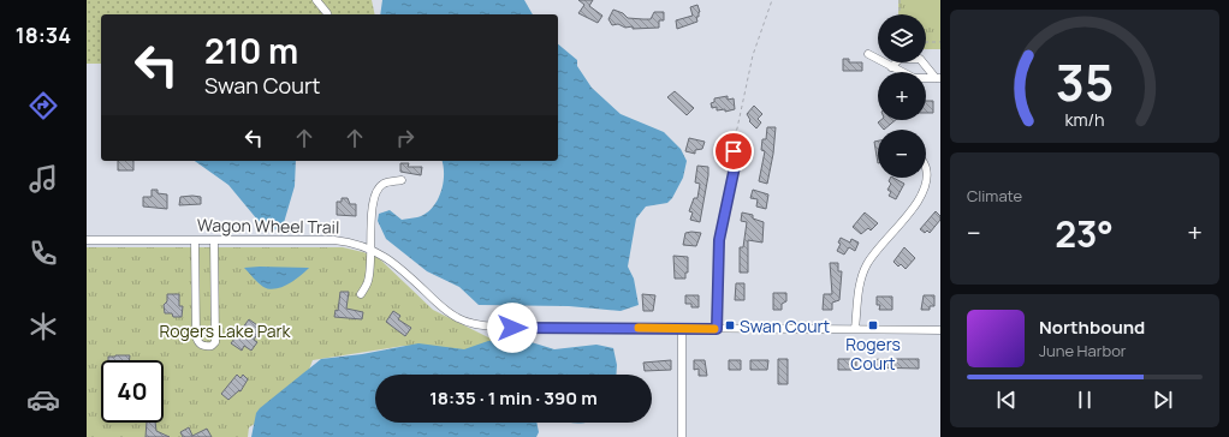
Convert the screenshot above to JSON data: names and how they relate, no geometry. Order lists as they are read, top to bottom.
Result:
{
  "streets": {
    "street": ["Wagon Wheel Trail"]
  },
  "parks": ["Rogers Lake Park"],
  "places": {
    "transit": ["Swan Court", "Rogers Court"]
  },
  "page": {
    "tabs": "18:34",
    "map_buttons": ["+", "−"],
    "turn": ["210 m", "Swan Court"],
    "tile": "Climate",
    "heat": ["−", "23°", "+"],
    "song": ["Northbound", "June Harbor"],
    "limit": "40",
    "trip": "18:35 · 1 min · 390 m",
    "gauge": ["35", "km/h"]
  }
}
